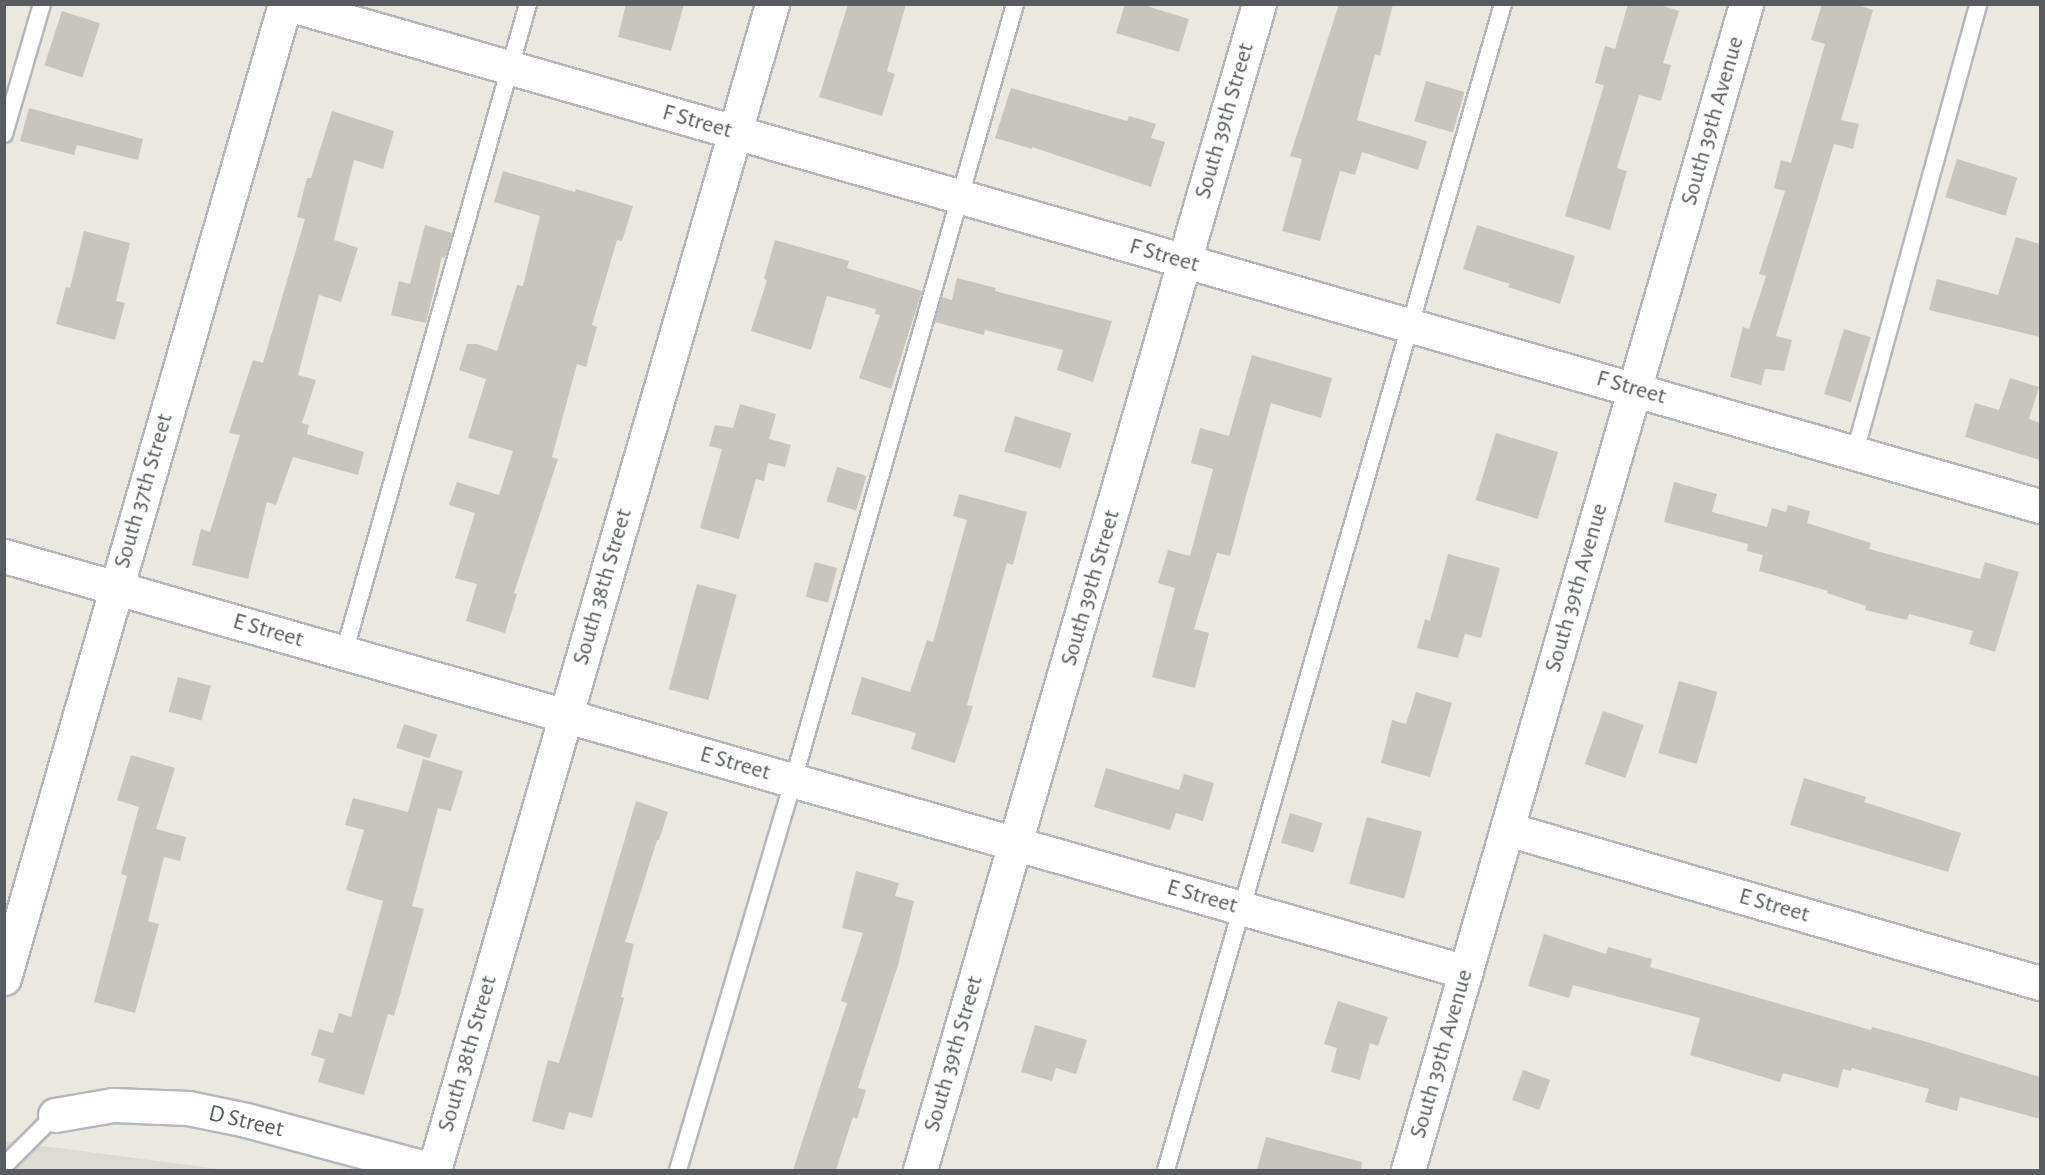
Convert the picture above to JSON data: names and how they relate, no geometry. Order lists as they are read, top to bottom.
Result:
{
  "streets": {
    "street": [
      "South 39th Street",
      "South 39th Avenue",
      "F Street",
      "South 37th Street",
      "South 38th Street",
      "E Street",
      "D Street"
    ]
  },
  "crossings": [
    ["South 39th Street", "F Street"],
    ["South 39th Street", "E Street"],
    ["South 39th Avenue", "F Street"],
    ["South 39th Avenue", "E Street"],
    ["F Street", "South 37th Street"],
    ["F Street", "South 38th Street"],
    ["South 37th Street", "E Street"],
    ["South 38th Street", "E Street"],
    ["South 38th Street", "D Street"]
  ]
}
